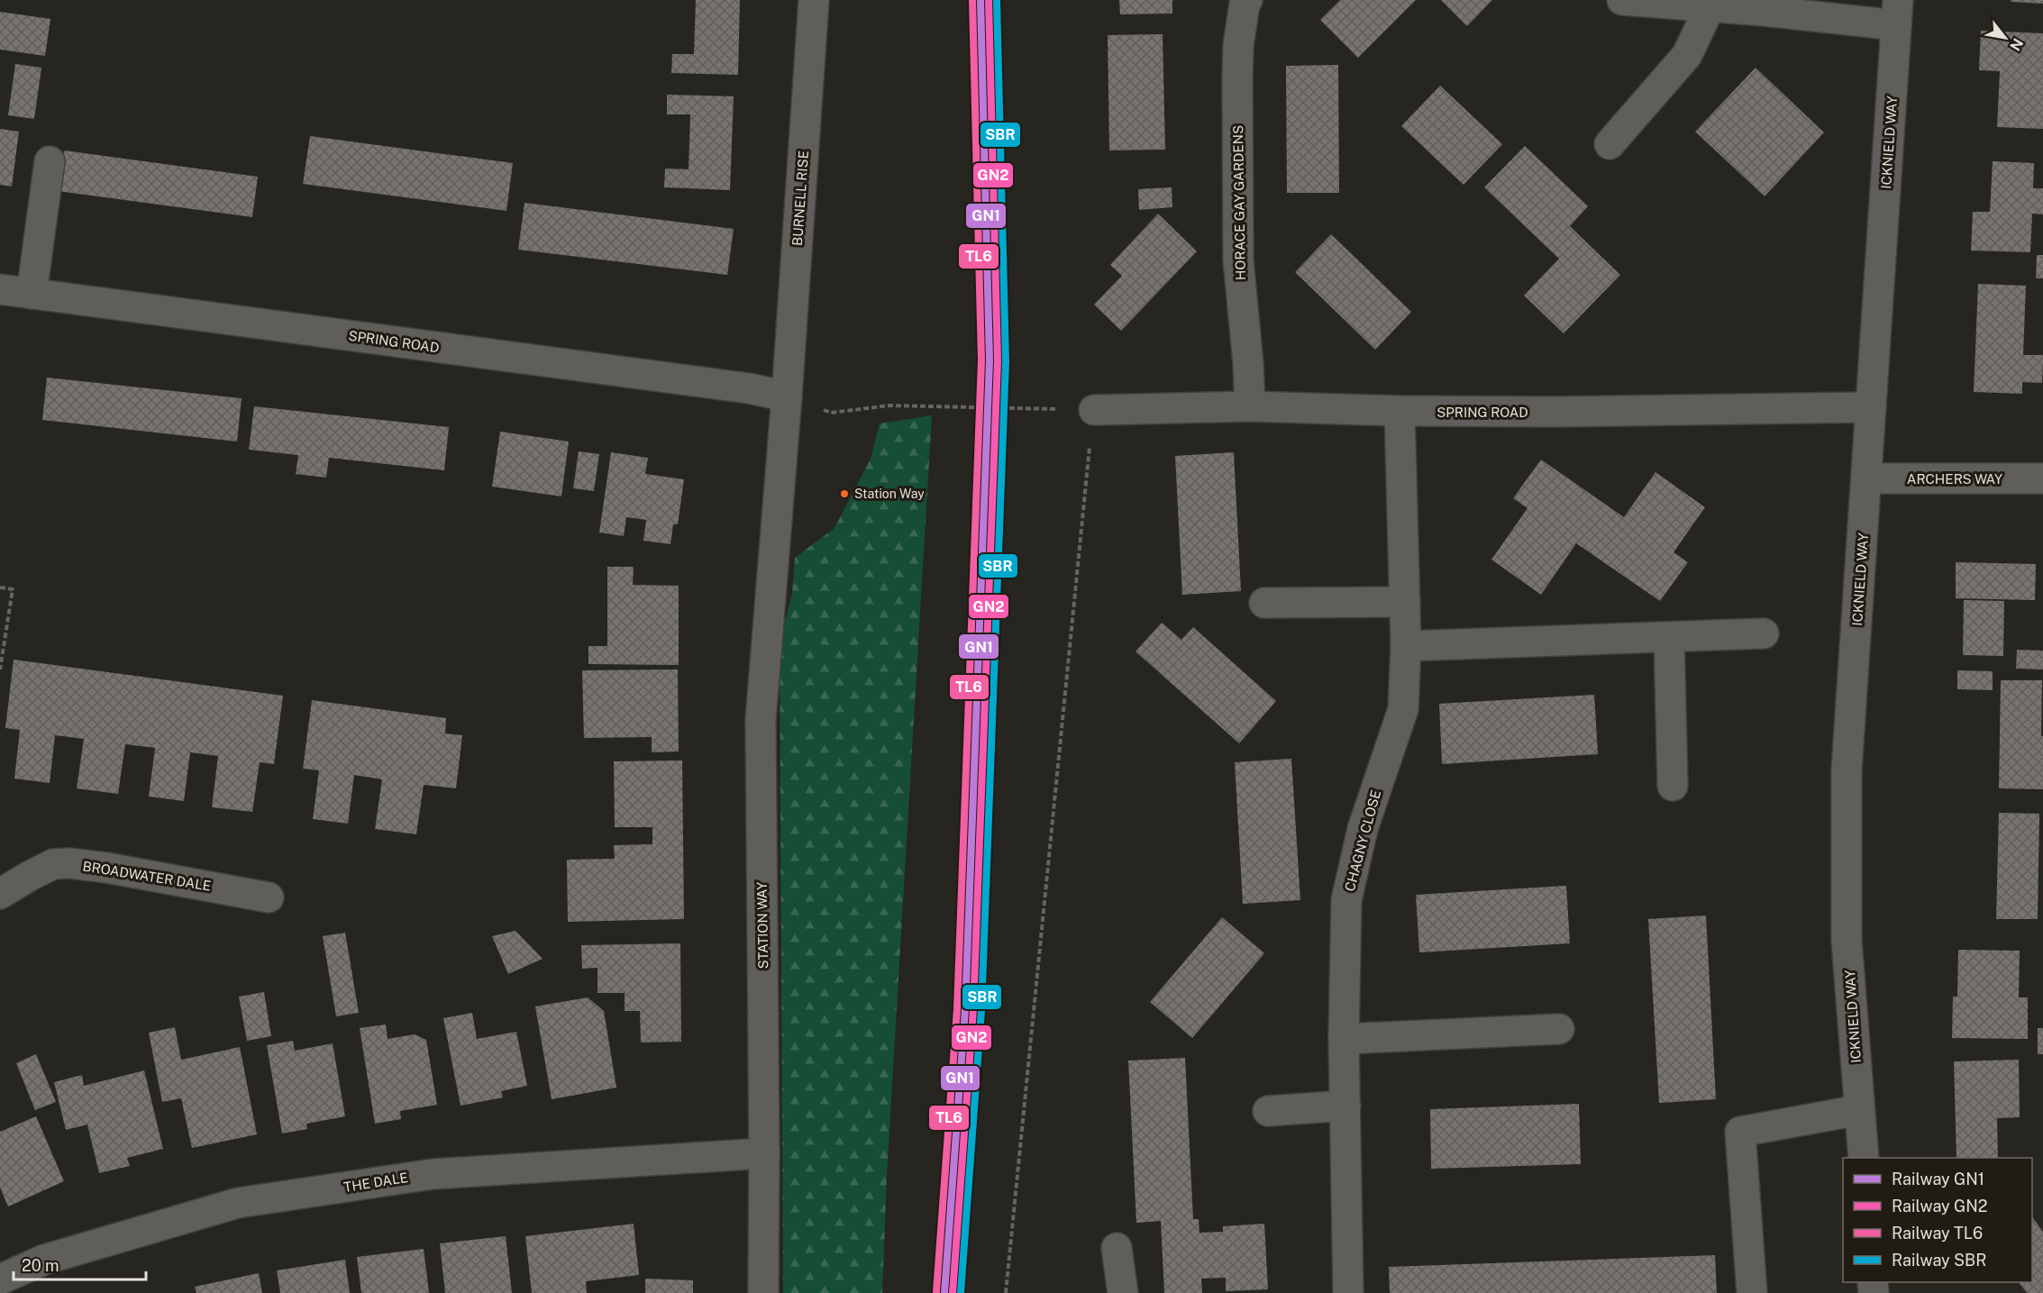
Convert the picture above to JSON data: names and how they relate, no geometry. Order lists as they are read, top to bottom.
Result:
{
  "streets": {
    "street": [
      "ICKNIELD WAY",
      "BURNELL RISE",
      "HORACE GAY GARDENS",
      "SPRING ROAD",
      "ARCHERS WAY",
      "CHAGNY CLOSE",
      "BROADWATER DALE",
      "STATION WAY",
      "THE DALE"
    ]
  },
  "crossings": [
    ["ICKNIELD WAY", "SPRING ROAD"],
    ["ICKNIELD WAY", "ARCHERS WAY"],
    ["BURNELL RISE", "SPRING ROAD"],
    ["BURNELL RISE", "STATION WAY"],
    ["HORACE GAY GARDENS", "SPRING ROAD"],
    ["SPRING ROAD", "CHAGNY CLOSE"],
    ["SPRING ROAD", "STATION WAY"],
    ["STATION WAY", "THE DALE"]
  ],
  "places": ["Station Way"],
  "lines": [
    "rail line GN1",
    "rail line GN2",
    "rail line TL6",
    "rail line SBR"
  ],
  "legend": [
    "Railway GN1",
    "Railway GN2",
    "Railway TL6",
    "Railway SBR"
  ],
  "scale_bar": "20 m",
  "north": "bottom right"
}
